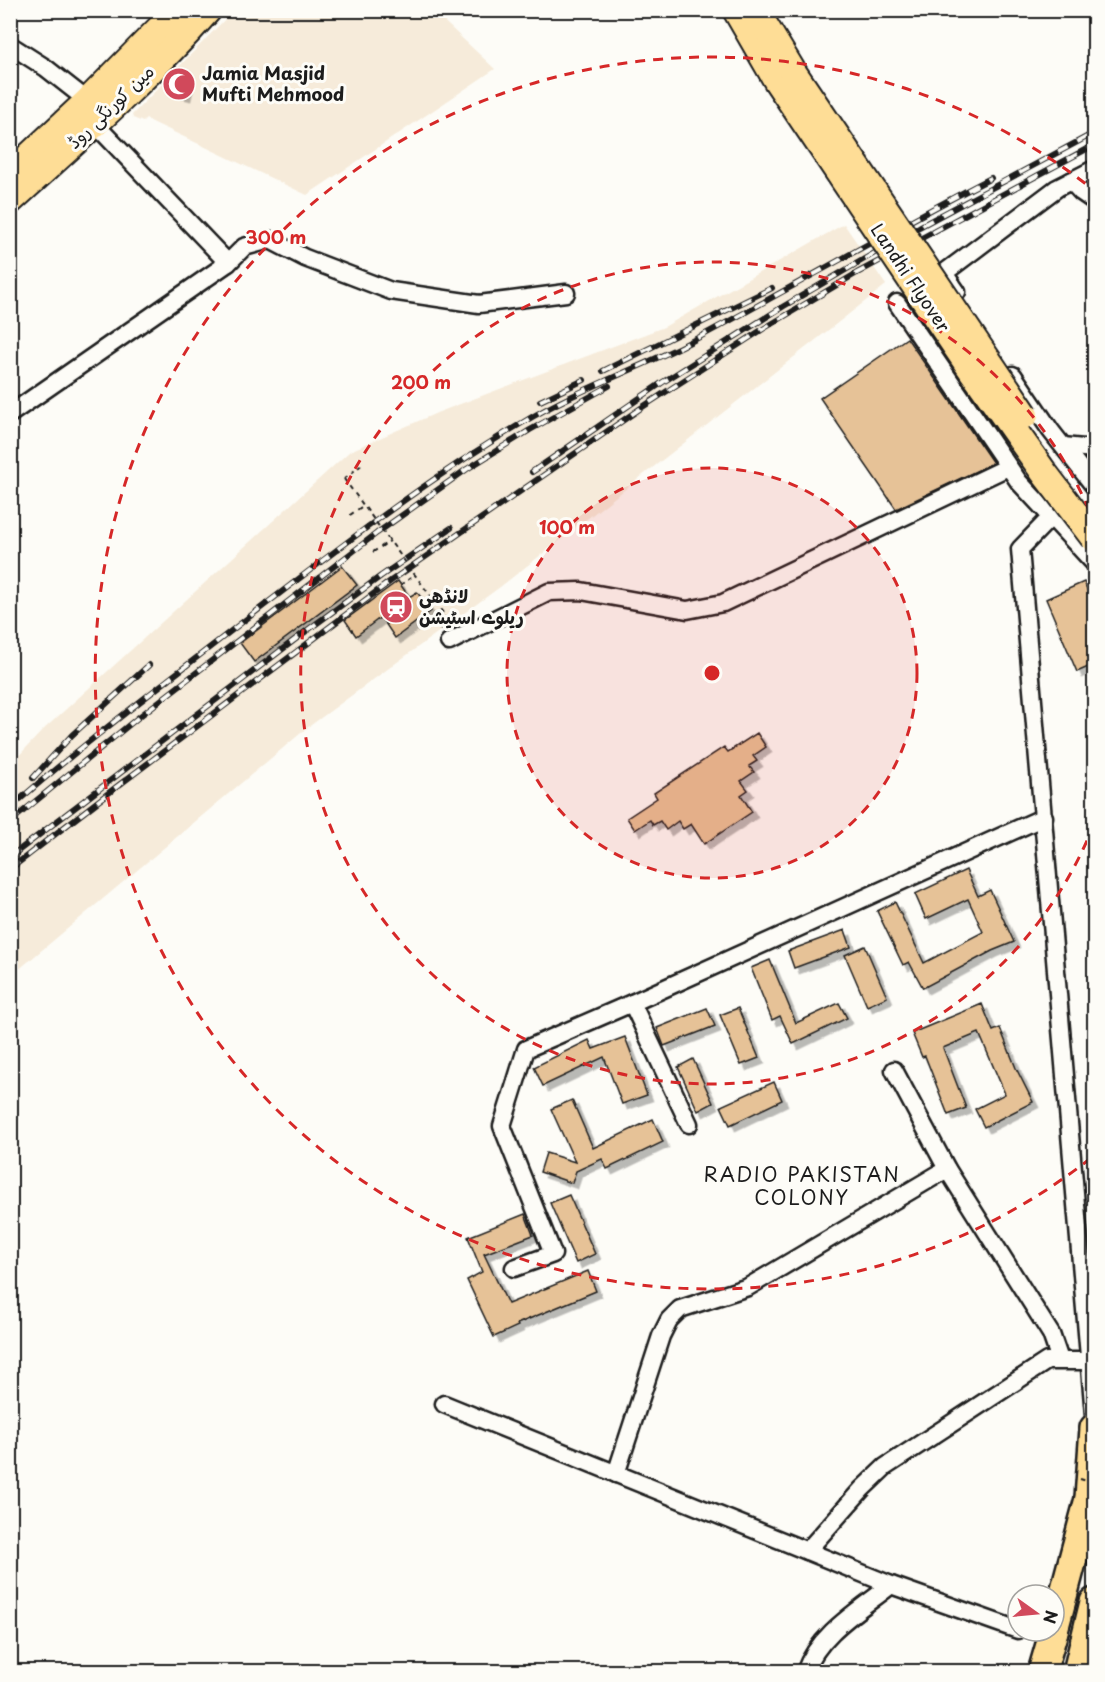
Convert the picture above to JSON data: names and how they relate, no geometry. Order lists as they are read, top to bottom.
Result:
{
  "streets": {
    "main road": ["مین کورنگی روڈ", "Landhi Flyover"]
  },
  "districts": ["RADIO PAKISTAN COLONY"],
  "places": {
    "mosque": ["Jamia Masjid Mufti Mehmood"],
    "station": ["لانڈھی ریلوے اسٹیشن"]
  },
  "north": "right",
  "rings": ["300 m", "200 m", "100 m"]
}
